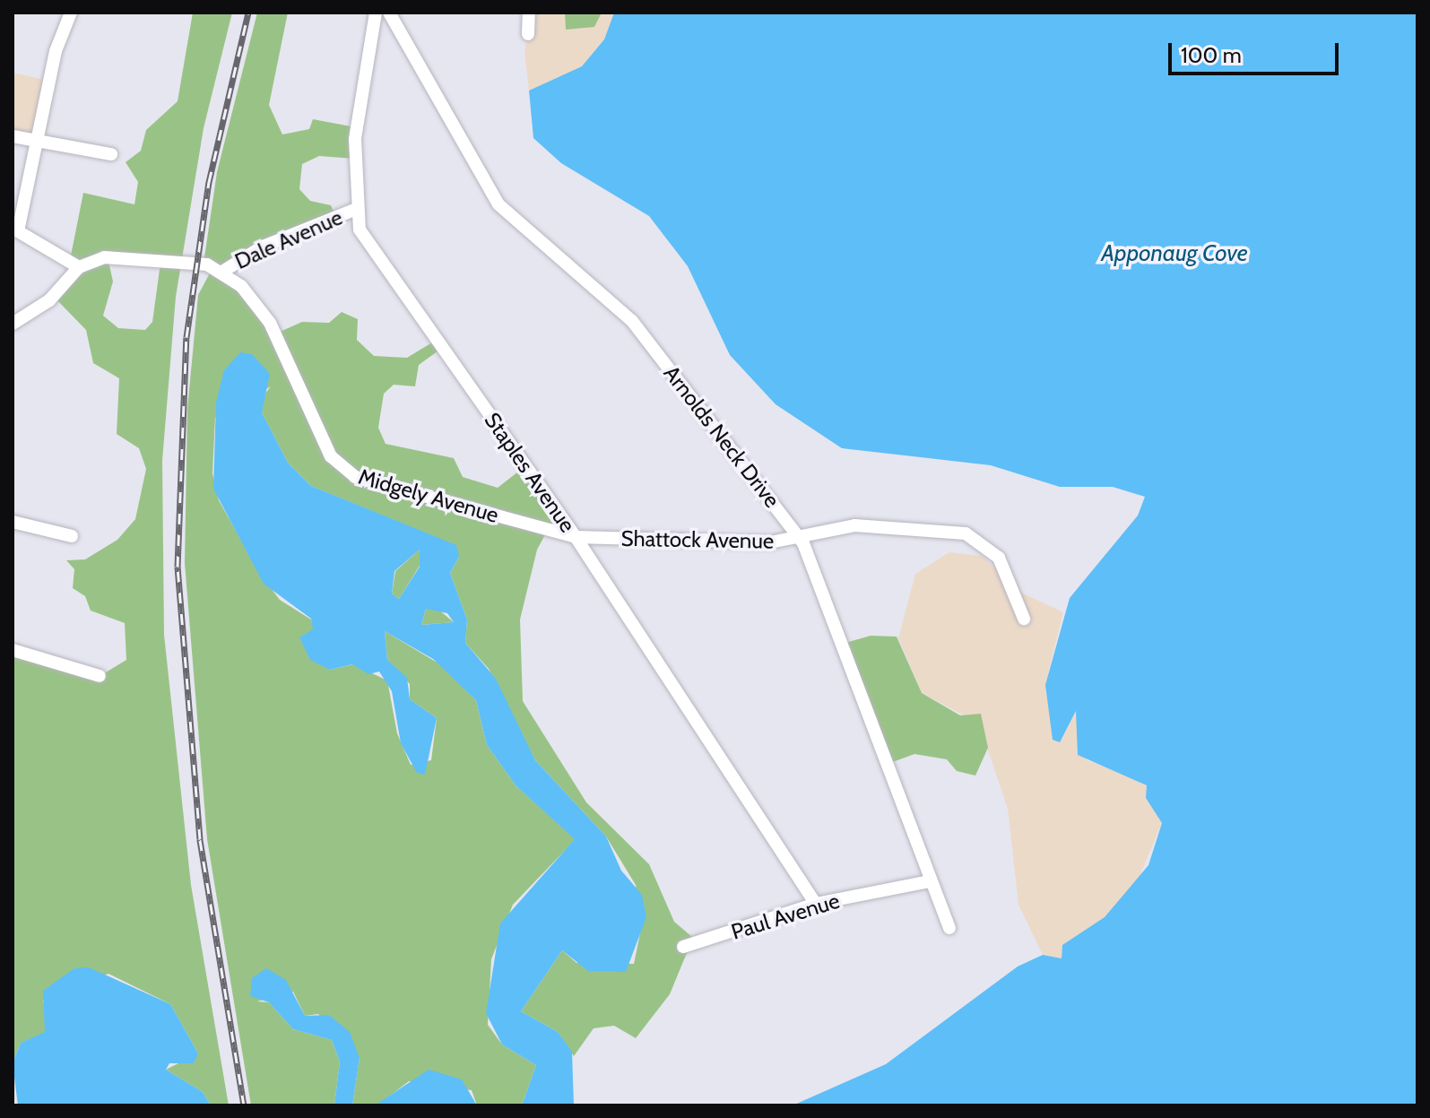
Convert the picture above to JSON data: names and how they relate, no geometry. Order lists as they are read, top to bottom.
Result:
{
  "streets": {
    "street": [
      "Dale Avenue",
      "Arnolds Neck Drive",
      "Staples Avenue",
      "Midgely Avenue",
      "Shattock Avenue",
      "Paul Avenue"
    ]
  },
  "crossings": [
    ["Dale Avenue", "Staples Avenue"],
    ["Dale Avenue", "Midgely Avenue"],
    ["Arnolds Neck Drive", "Shattock Avenue"],
    ["Arnolds Neck Drive", "Paul Avenue"],
    ["Staples Avenue", "Midgely Avenue"],
    ["Staples Avenue", "Shattock Avenue"],
    ["Staples Avenue", "Paul Avenue"],
    ["Midgely Avenue", "Shattock Avenue"]
  ],
  "water": ["Apponaug Cove"],
  "scale_bar": "100 m"
}
